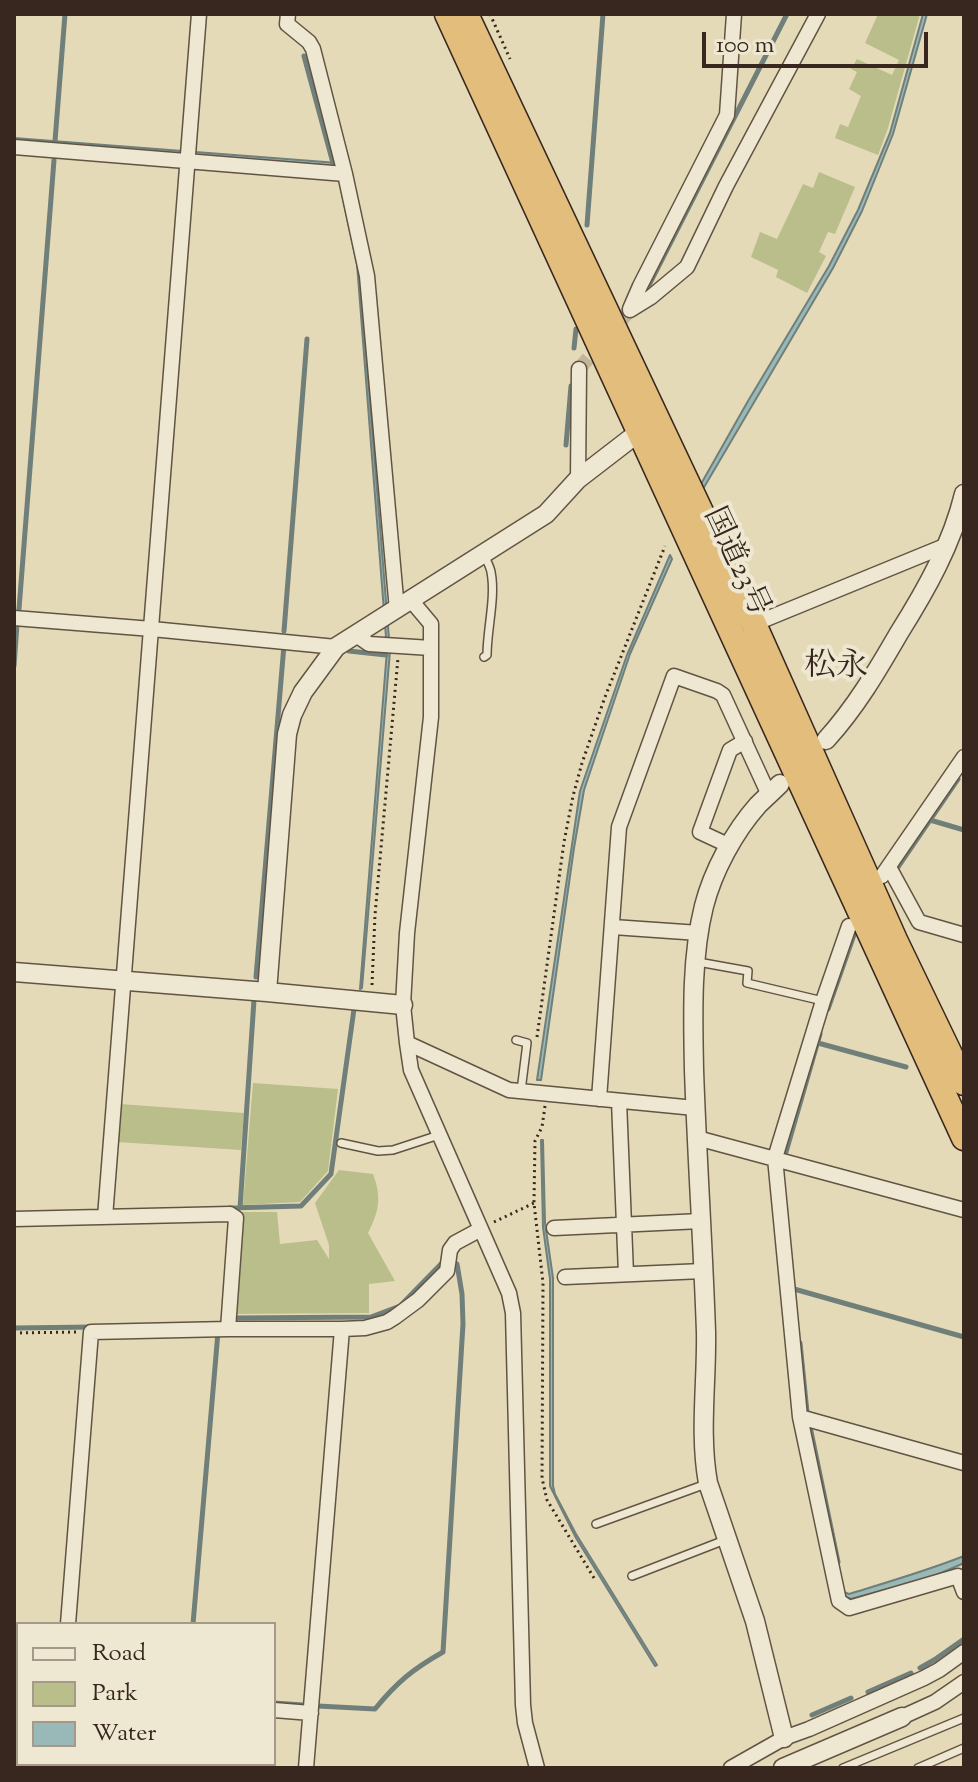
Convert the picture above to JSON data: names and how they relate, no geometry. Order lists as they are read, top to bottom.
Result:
{
  "streets": {
    "highway": ["国道23号"]
  },
  "districts": ["松永"],
  "legend": ["Road", "Park", "Water"],
  "scale_bar": "100 m"
}
